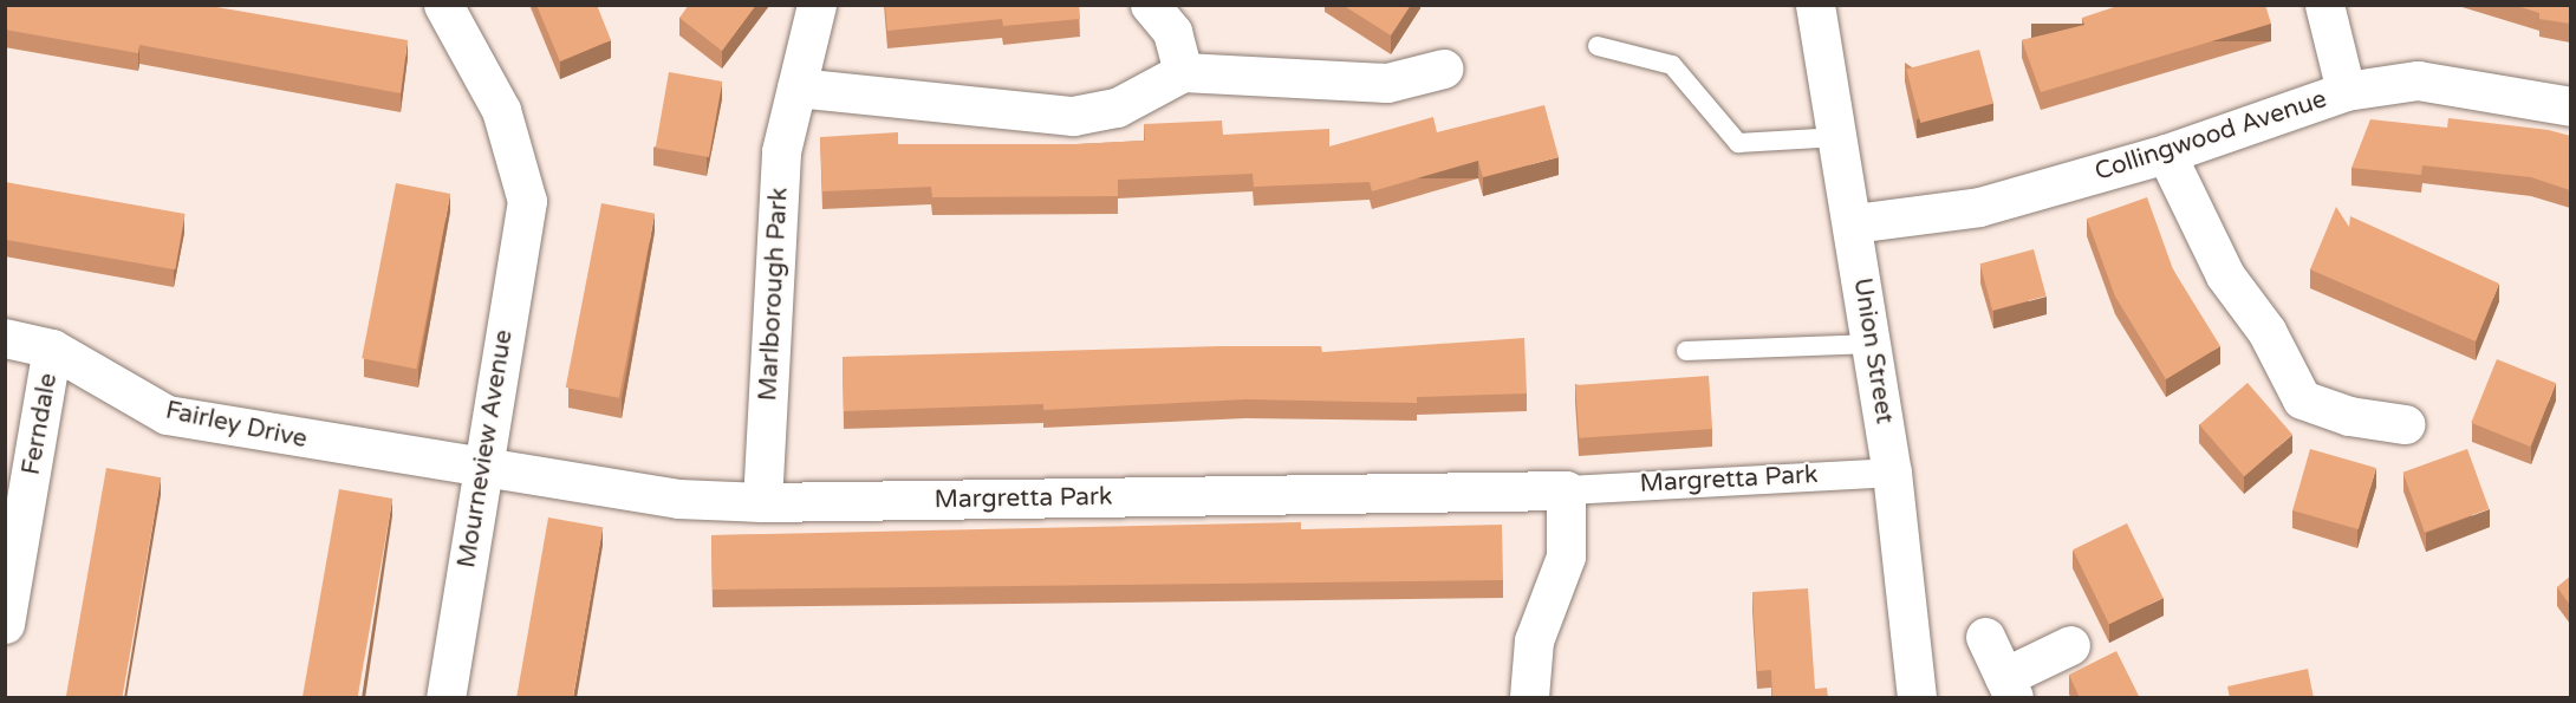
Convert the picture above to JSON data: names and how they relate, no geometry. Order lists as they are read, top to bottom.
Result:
{
  "streets": {
    "street": [
      "Collingwood Avenue",
      "Marlborough Park",
      "Union Street",
      "Ferndale",
      "Fairley Drive",
      "Mourneview Avenue",
      "Margretta Park"
    ]
  },
  "crossings": [
    ["Collingwood Avenue", "Union Street"],
    ["Marlborough Park", "Margretta Park"],
    ["Union Street", "Margretta Park"],
    ["Ferndale", "Fairley Drive"],
    ["Fairley Drive", "Mourneview Avenue"],
    ["Fairley Drive", "Margretta Park"],
    ["Mourneview Avenue", "Margretta Park"]
  ]
}
